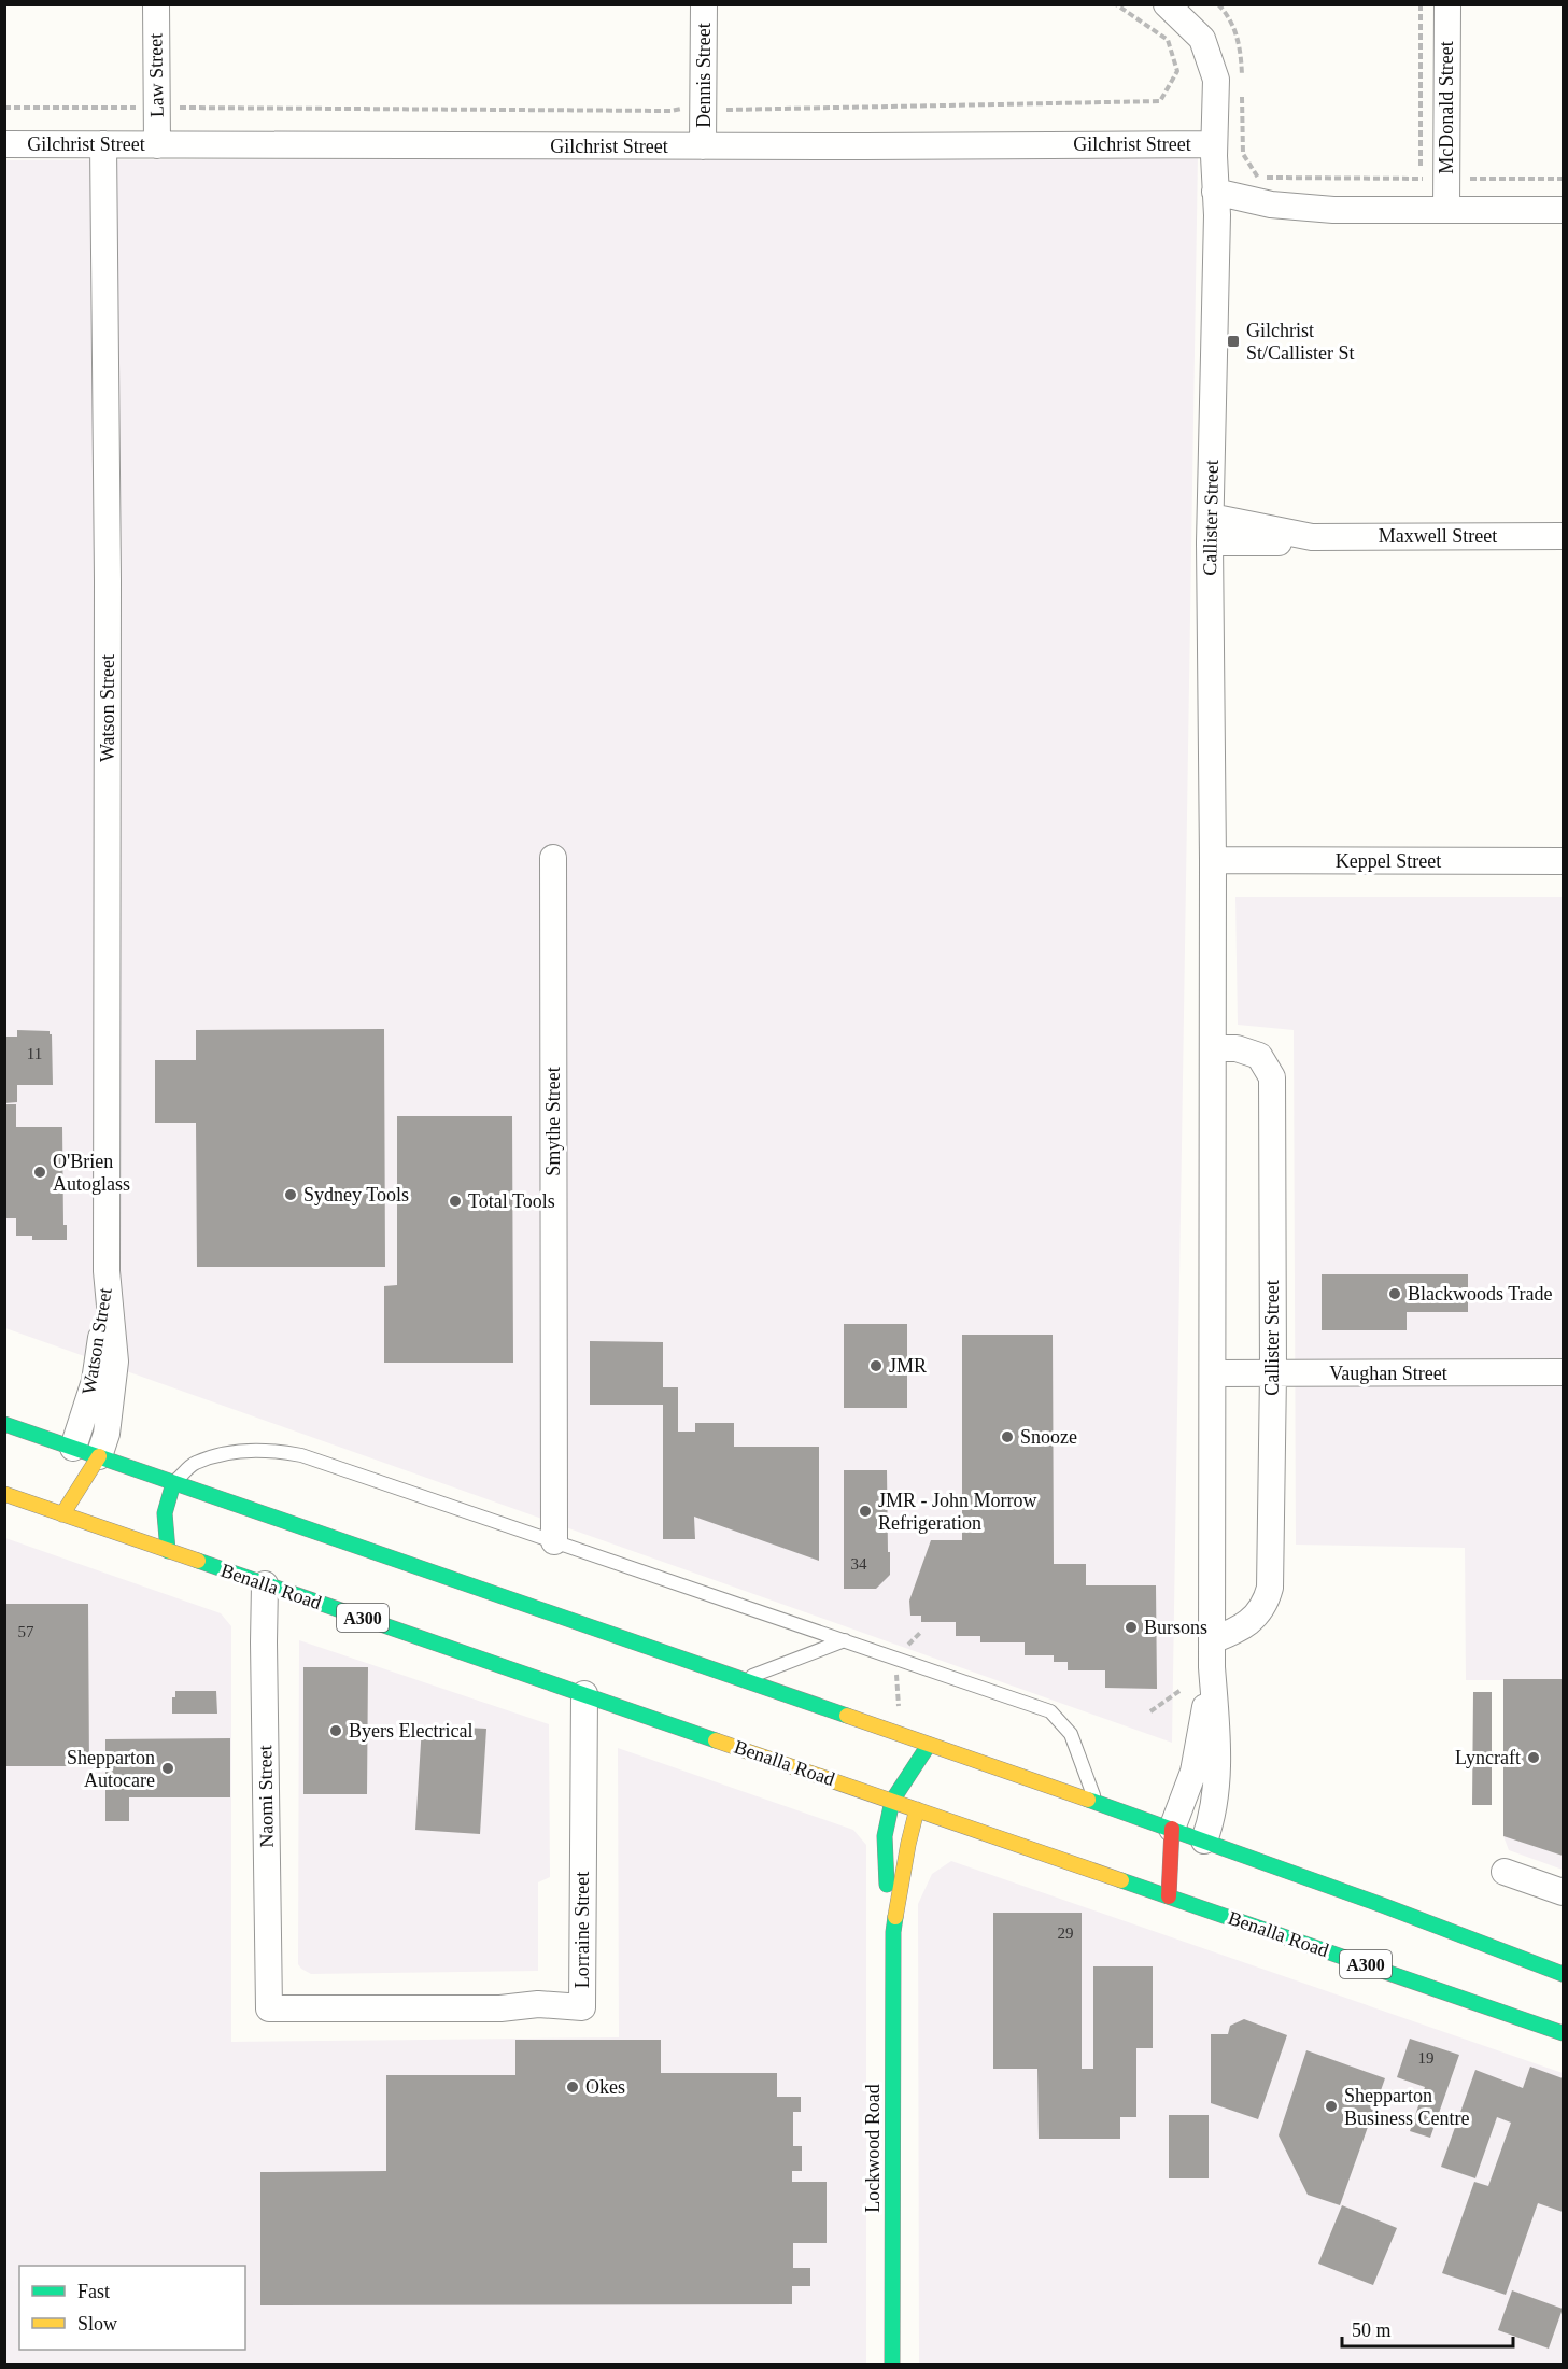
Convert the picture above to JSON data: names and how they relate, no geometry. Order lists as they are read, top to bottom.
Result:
{
  "streets": {
    "main road": ["Benalla Road", "A300", "Lockwood Road"],
    "street": [
      "Law Street",
      "Dennis Street",
      "McDonald Street",
      "Gilchrist Street",
      "Callister Street",
      "Maxwell Street",
      "Watson Street",
      "Keppel Street",
      "Smythe Street",
      "Vaughan Street",
      "Naomi Street",
      "Lorraine Street"
    ]
  },
  "crossings": [
    ["Law Street", "Gilchrist Street"],
    ["Dennis Street", "Gilchrist Street"],
    ["Gilchrist Street", "Callister Street"],
    ["Gilchrist Street", "Watson Street"],
    ["Callister Street", "Maxwell Street"],
    ["Callister Street", "Keppel Street"],
    ["Callister Street", "Vaughan Street"],
    ["Benalla Road", "Naomi Street"],
    ["Benalla Road", "Lorraine Street"],
    ["Benalla Road", "Lockwood Road"],
    ["Naomi Street", "Lorraine Street"]
  ],
  "places": {
    "transit": ["Gilchrist St/Callister St"],
    "other": [
      "O'Brien Autoglass",
      "Sydney Tools",
      "Total Tools",
      "Blackwoods Trade",
      "JMR",
      "Snooze",
      "JMR - John Morrow Refrigeration",
      "Bursons",
      "Byers Electrical",
      "Lyncraft",
      "Shepparton Autocare",
      "Okes",
      "Shepparton Business Centre"
    ]
  },
  "house_numbers": [
    "11",
    "34",
    "57",
    "29",
    "19"
  ],
  "legend": ["Fast", "Slow"],
  "scale_bar": "50 m"
}
